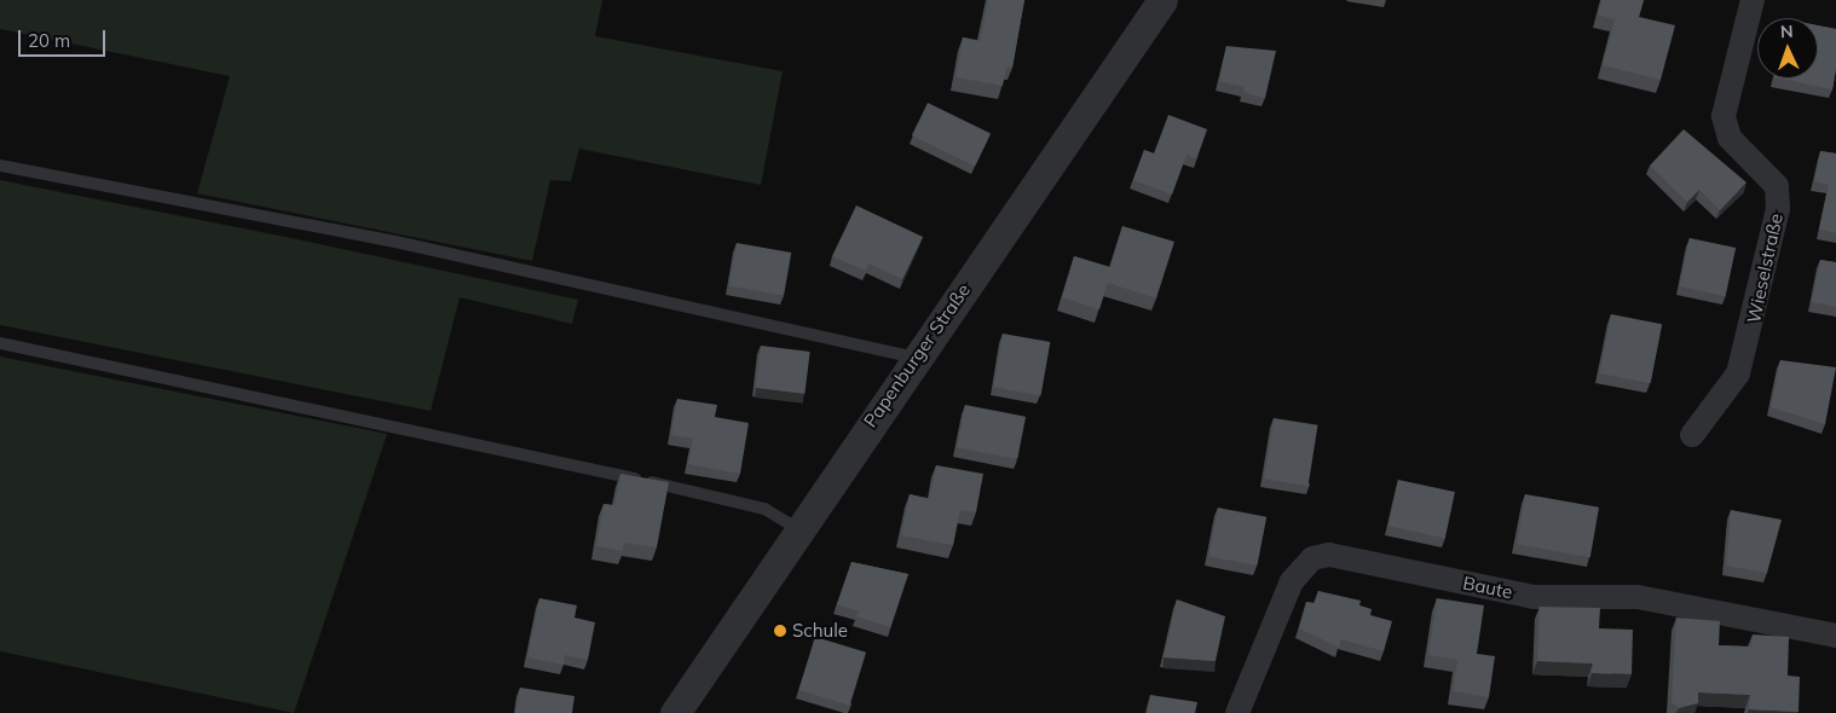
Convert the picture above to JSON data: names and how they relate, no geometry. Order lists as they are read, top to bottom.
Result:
{
  "streets": {
    "street": ["Wieselstraße", "Papenburger Straße", "Baute"]
  },
  "places": ["Schule"],
  "scale_bar": "20 m",
  "north": "top"
}
